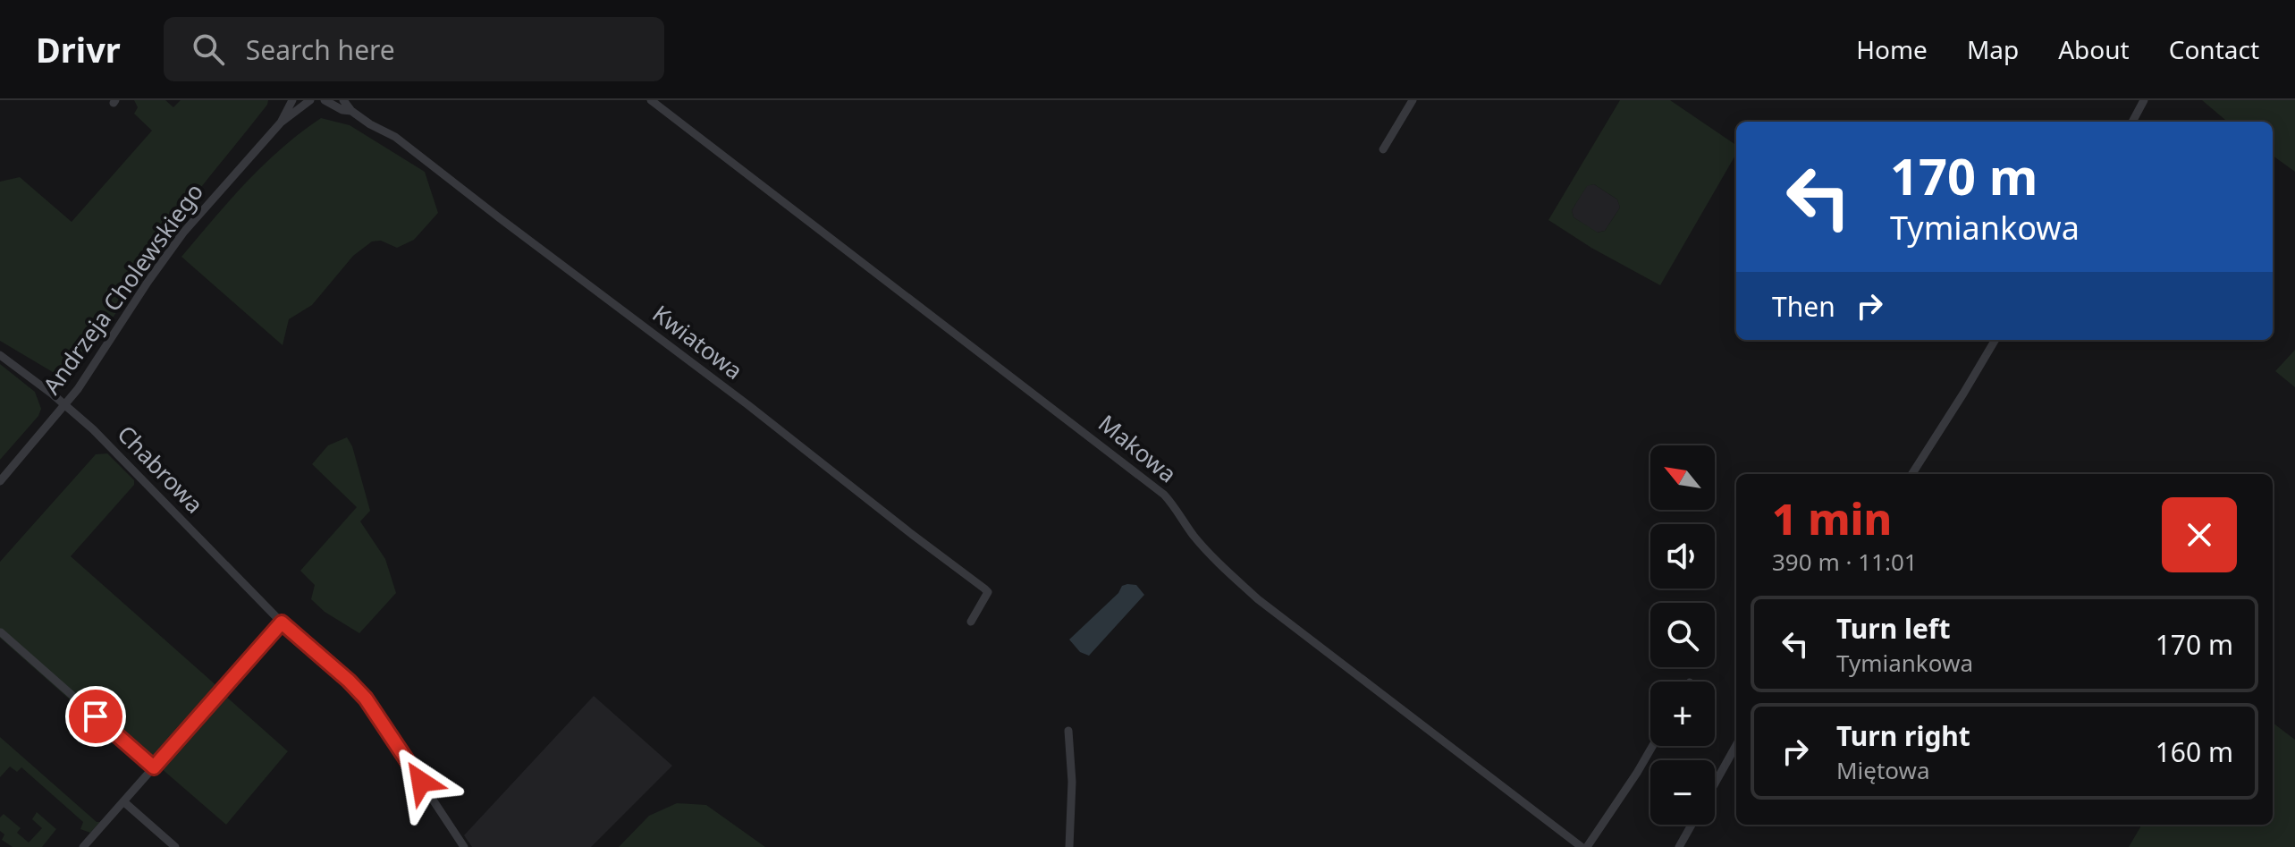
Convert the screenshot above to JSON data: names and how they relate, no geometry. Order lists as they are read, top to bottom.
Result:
{
  "streets": {
    "street": [
      "Andrzeja Cholewskiego",
      "Kwiatowa",
      "Makowa",
      "Chabrowa"
    ]
  },
  "crossings": [
    ["Andrzeja Cholewskiego", "Chabrowa"]
  ],
  "north": "top left",
  "page": {
    "header": "Drivr",
    "search": "Search here",
    "nav": [
      "Home",
      "Map",
      "About",
      "Contact"
    ],
    "turn": ["170 m", "Tymiankowa"],
    "then": "Then",
    "map_buttons": ["+", "−"],
    "heading": ["1 min", "390 m · 11:01"],
    "list": [
      {
        "name": "Turn left",
        "note": "Tymiankowa",
        "value": "170 m"
      },
      {
        "name": "Turn right",
        "note": "Miętowa",
        "value": "160 m"
      }
    ]
  }
}
